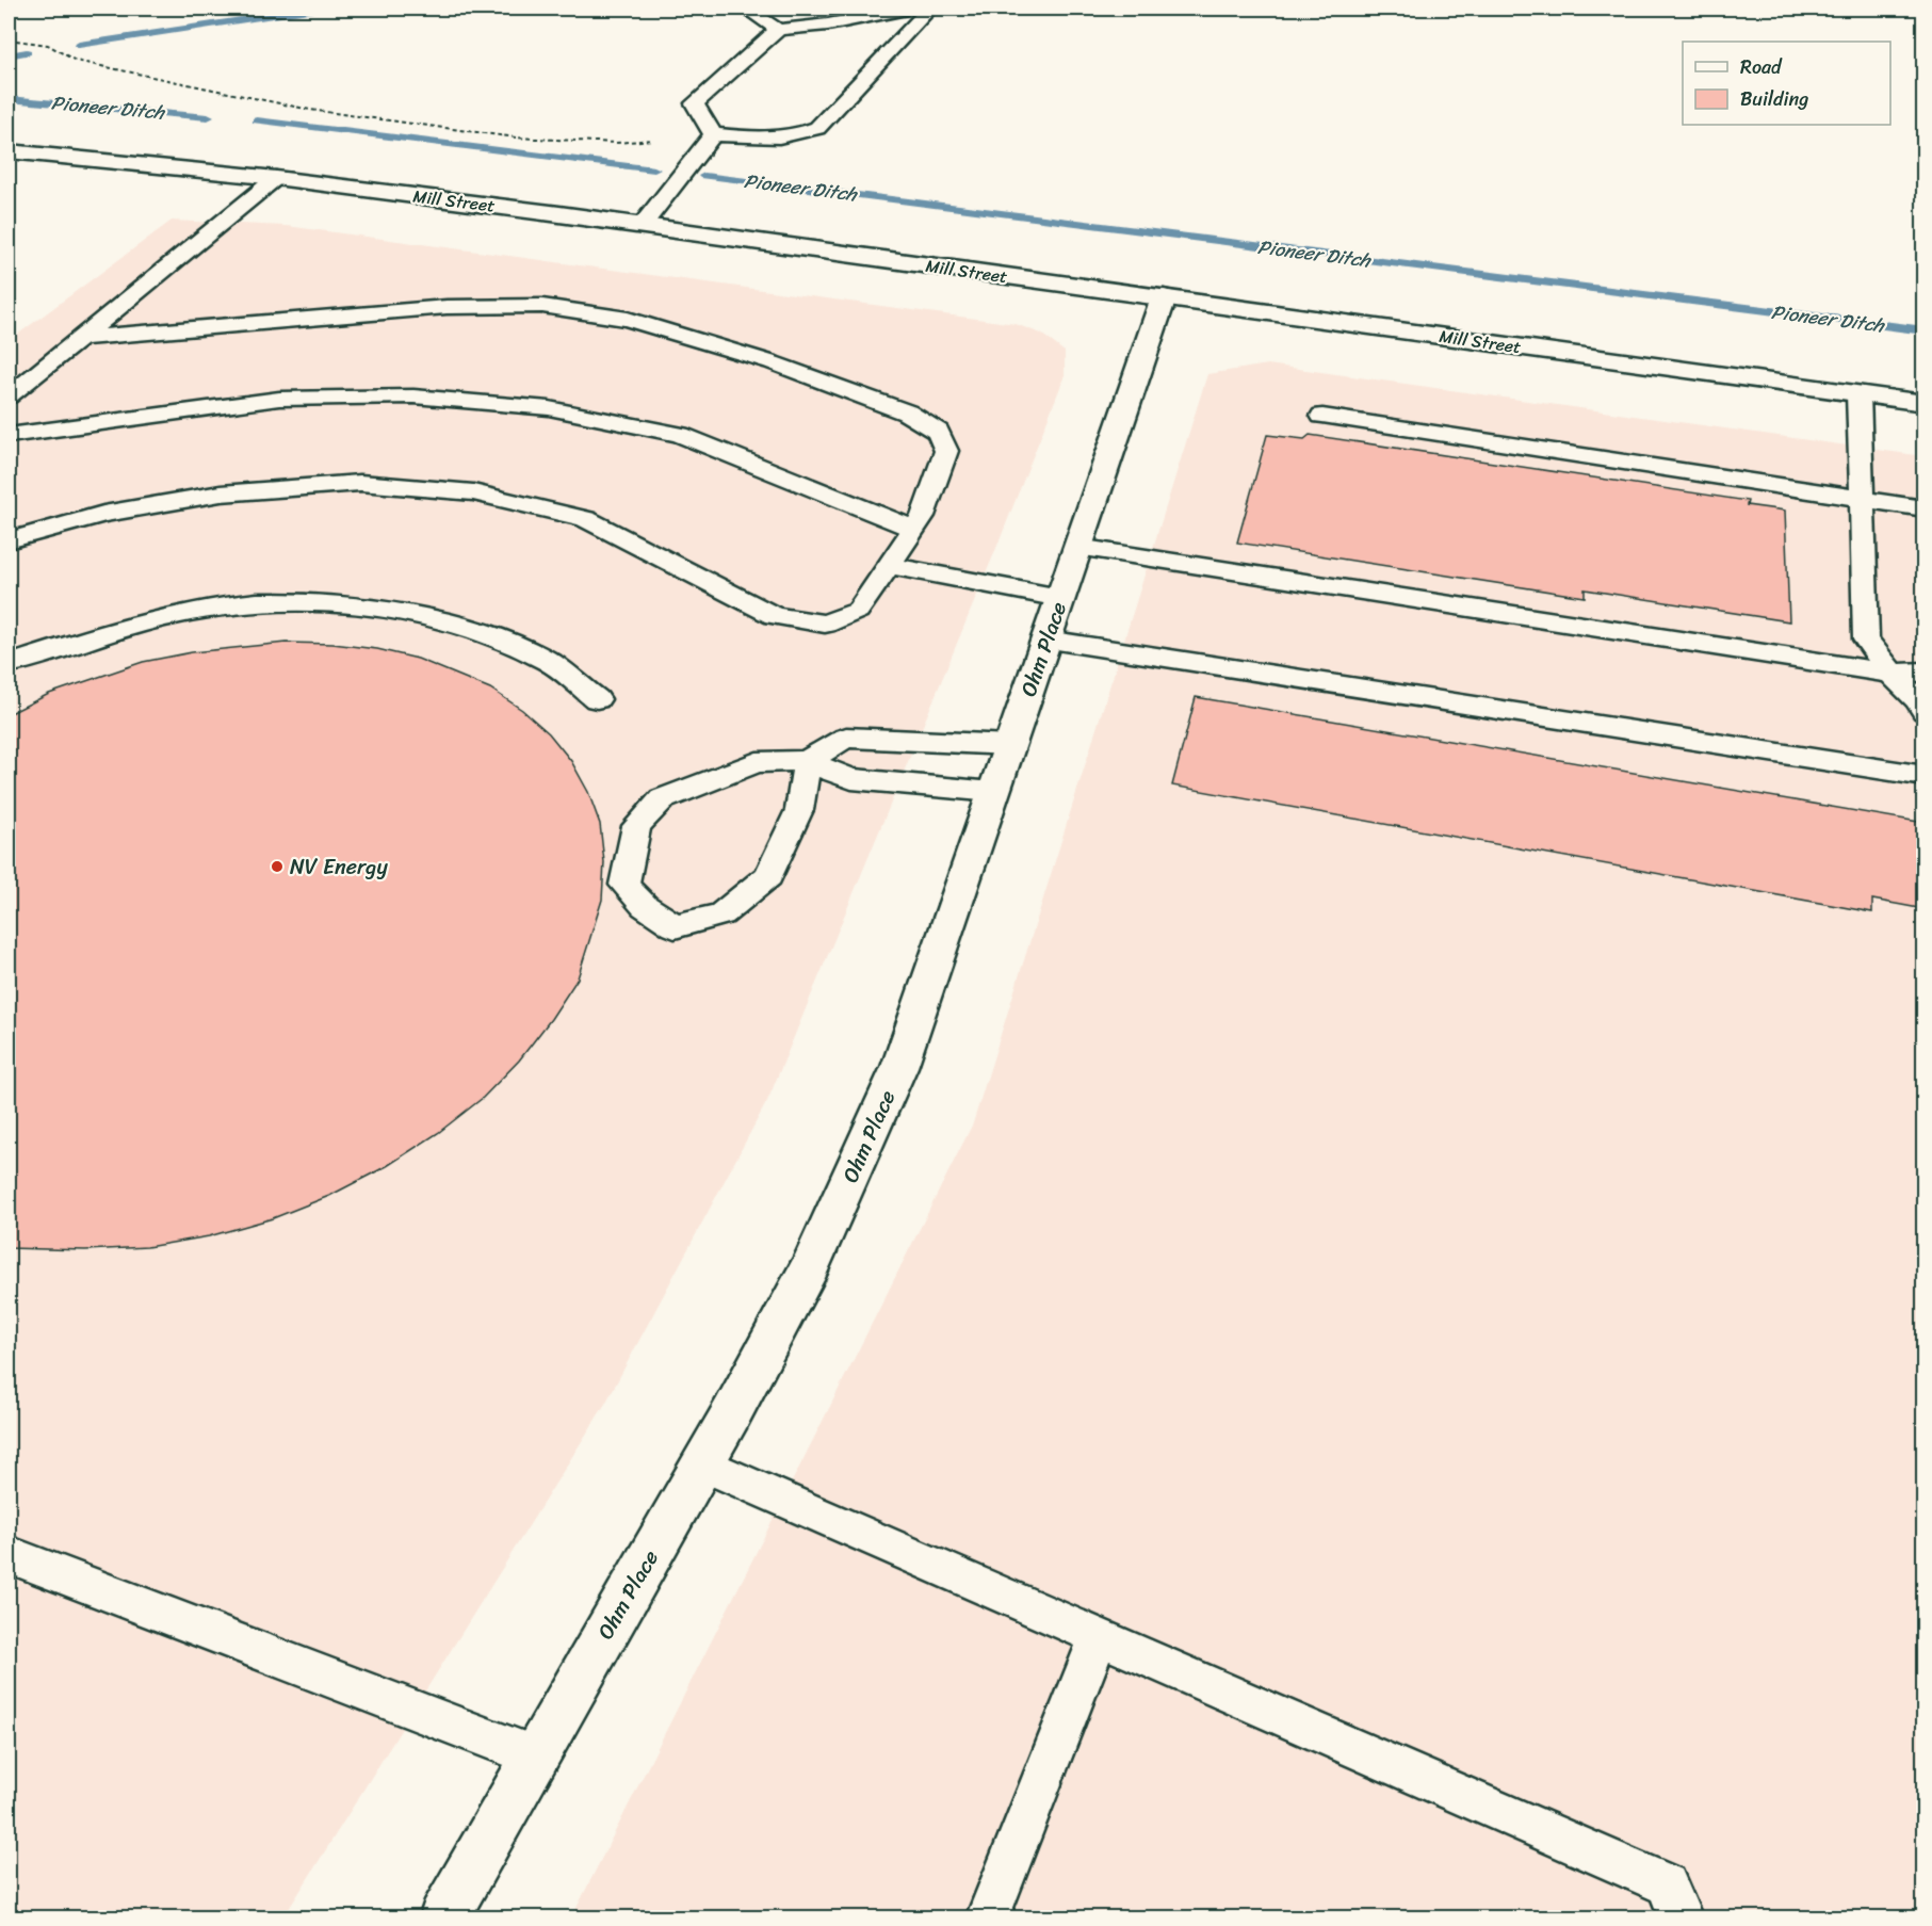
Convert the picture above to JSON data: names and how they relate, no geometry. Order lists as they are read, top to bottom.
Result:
{
  "streets": {
    "main road": ["Mill Street", "Ohm Place"]
  },
  "crossings": [
    ["Mill Street", "Ohm Place"]
  ],
  "water": ["Pioneer Ditch"],
  "places": ["NV Energy"],
  "legend": ["Road", "Building"]
}
